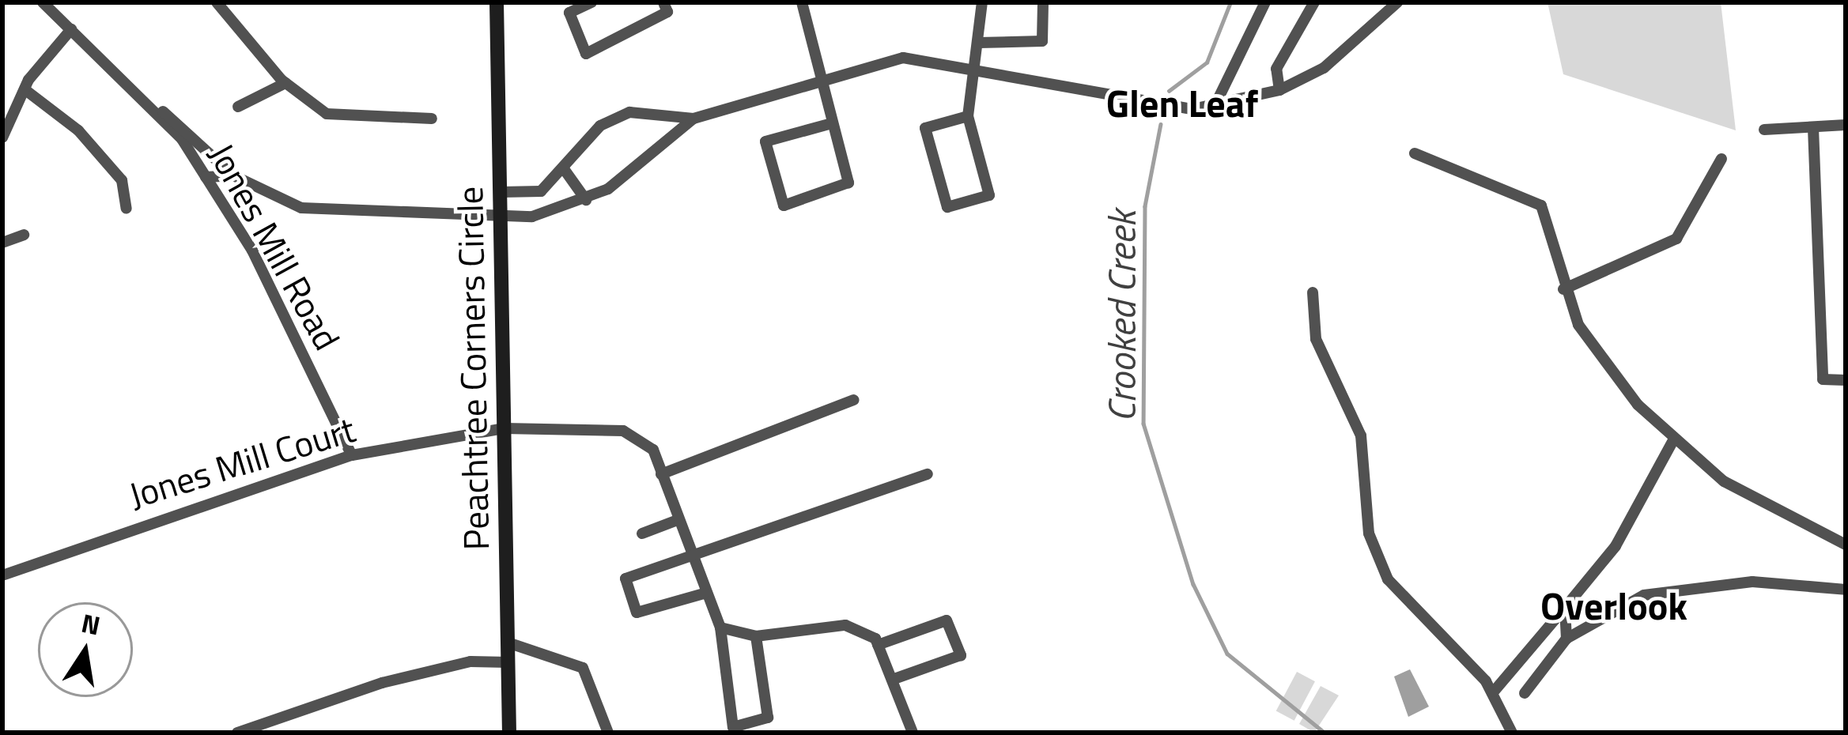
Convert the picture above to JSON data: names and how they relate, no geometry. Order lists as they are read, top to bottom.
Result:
{
  "streets": {
    "street": ["Jones Mill Road", "Peachtree Corners Circle", "Jones Mill Court"]
  },
  "crossings": [
    ["Jones Mill Road", "Jones Mill Court"],
    ["Peachtree Corners Circle", "Jones Mill Court"]
  ],
  "districts": ["Glen Leaf", "Overlook"],
  "water": ["Crooked Creek"],
  "north": "top"
}
